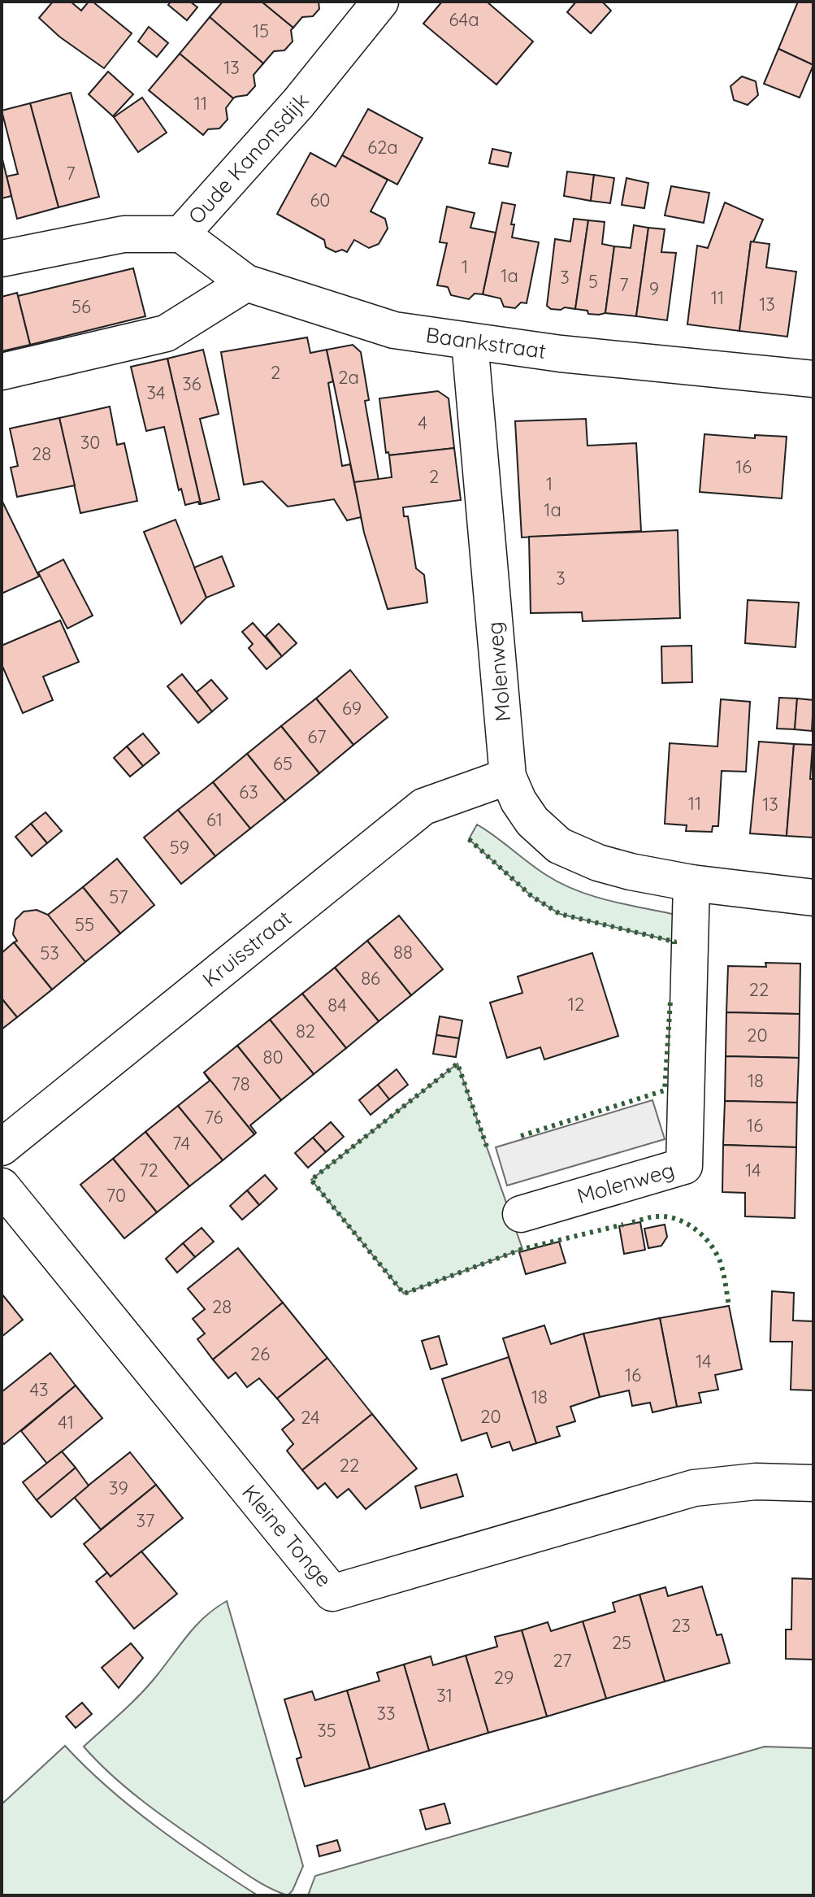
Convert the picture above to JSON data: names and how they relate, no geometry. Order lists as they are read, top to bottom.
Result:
{
  "streets": {
    "street": [
      "Oude Kanonsdijk",
      "Baankstraat",
      "Molenweg",
      "Kruisstraat",
      "Kleine Tonge"
    ]
  },
  "crossings": [
    ["Oude Kanonsdijk", "Baankstraat"],
    ["Baankstraat", "Molenweg"],
    ["Molenweg", "Kruisstraat"]
  ],
  "house_numbers": [
    "64a",
    "15",
    "13",
    "11",
    "62a",
    "7",
    "60",
    "1",
    "1a",
    "3",
    "5",
    "7",
    "9",
    "11",
    "13",
    "56",
    "2",
    "2a",
    "36",
    "34",
    "4",
    "30",
    "28",
    "16",
    "2",
    "1",
    "1a",
    "3",
    "69",
    "67",
    "65",
    "63",
    "11",
    "13",
    "61",
    "59",
    "57",
    "55",
    "88",
    "53",
    "86",
    "22",
    "12",
    "84",
    "82",
    "20",
    "80",
    "18",
    "78",
    "76",
    "16",
    "74",
    "72",
    "14",
    "70",
    "28",
    "26",
    "14",
    "16",
    "43",
    "18",
    "20",
    "24",
    "41",
    "22",
    "39",
    "37",
    "23",
    "25",
    "27",
    "29",
    "31",
    "33",
    "35"
  ]
}
